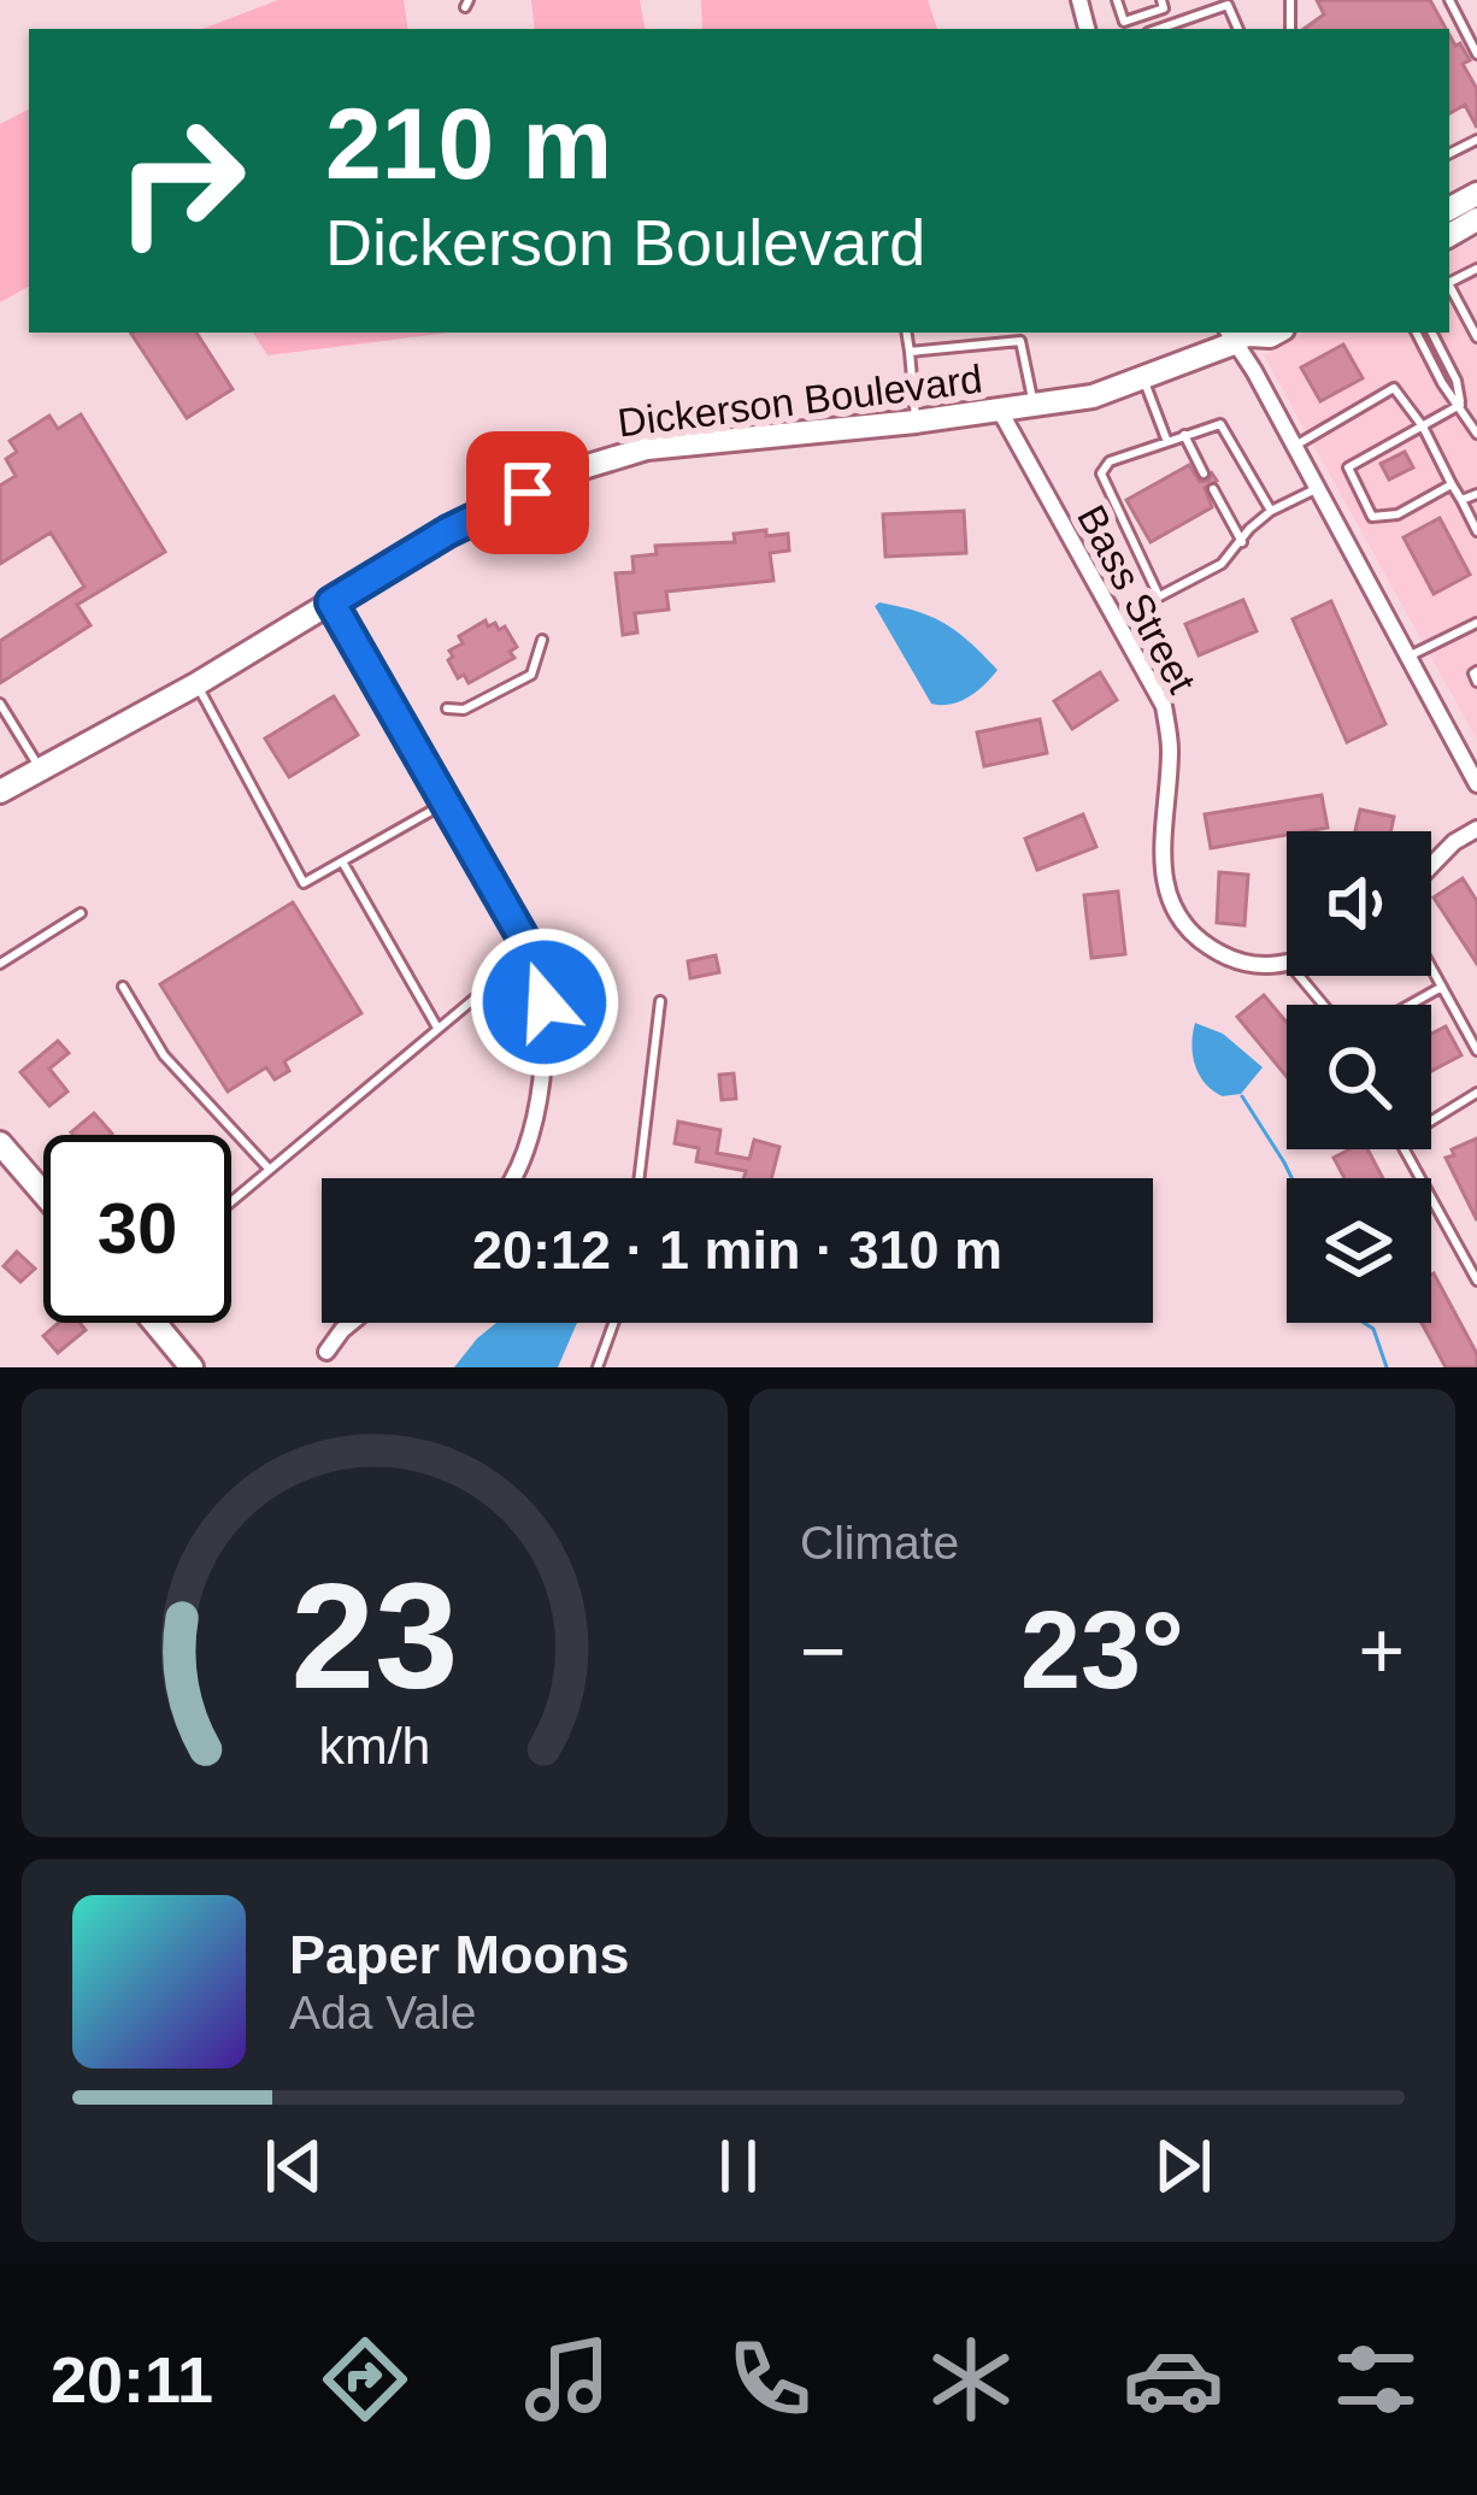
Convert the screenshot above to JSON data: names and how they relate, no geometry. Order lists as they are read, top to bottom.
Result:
{
  "streets": {
    "main road": ["Dickerson Boulevard"],
    "street": ["Bass Street"]
  },
  "crossings": [
    ["Dickerson Boulevard", "Bass Street"]
  ],
  "page": {
    "turn": ["210 m", "Dickerson Boulevard"],
    "limit": "30",
    "trip": "20:12 · 1 min · 310 m",
    "tile": "Climate",
    "heat": ["−", "23°", "+"],
    "song": ["Paper Moons", "Ada Vale"],
    "tabs": "20:11",
    "gauge": ["23", "km/h"]
  }
}
